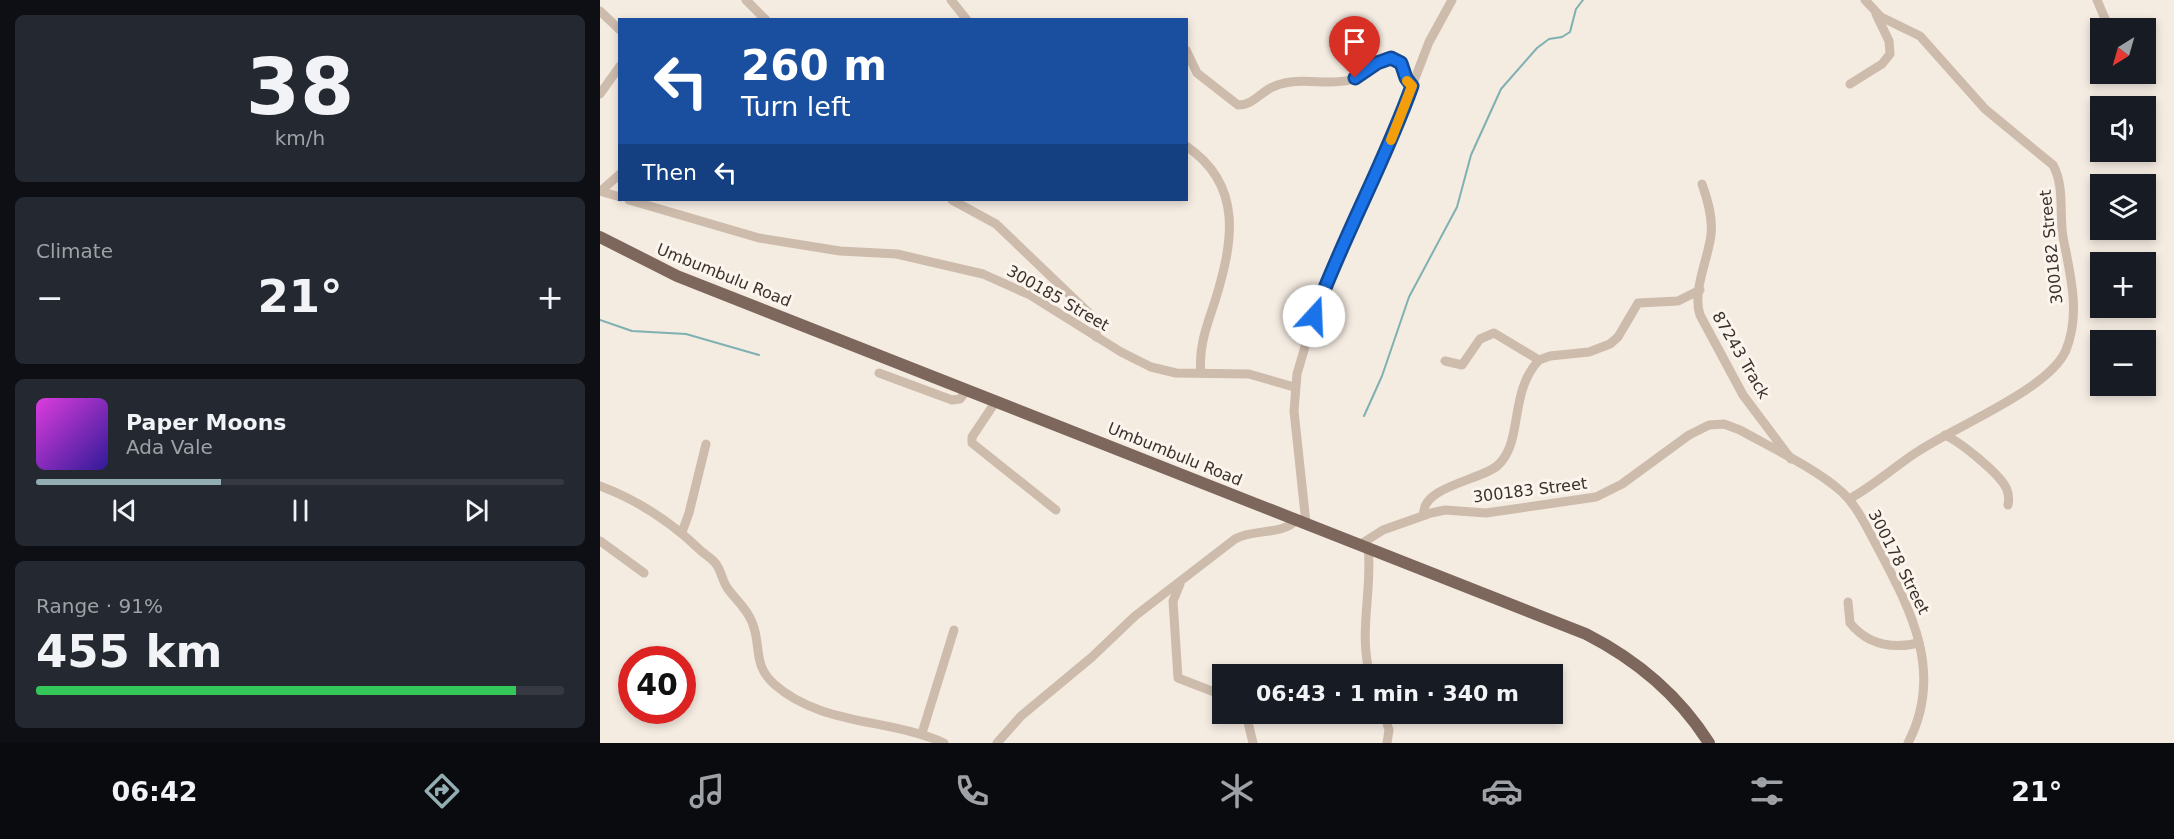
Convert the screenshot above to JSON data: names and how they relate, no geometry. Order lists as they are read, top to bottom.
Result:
{
  "streets": {
    "main road": ["Umbumbulu Road"],
    "street": [
      "300182 Street",
      "300185 Street",
      "87243 Track",
      "300183 Street",
      "300178 Street"
    ]
  },
  "crossings": [
    ["300182 Street", "300183 Street"],
    ["300182 Street", "300178 Street"],
    ["Umbumbulu Road", "300183 Street"],
    ["87243 Track", "300183 Street"],
    ["300183 Street", "300178 Street"]
  ],
  "north": "bottom left",
  "page": {
    "tile": [
      ["38", "km/h"],
      "Climate",
      ["Range · 91%", "455 km"]
    ],
    "map_buttons": ["+", "−"],
    "turn": ["260 m", "Turn left"],
    "then": "Then",
    "heat": ["−", "21°", "+"],
    "song": ["Paper Moons", "Ada Vale"],
    "limit": "40",
    "trip": "06:43 · 1 min · 340 m",
    "tabs": ["06:42", "21°"]
  }
}
